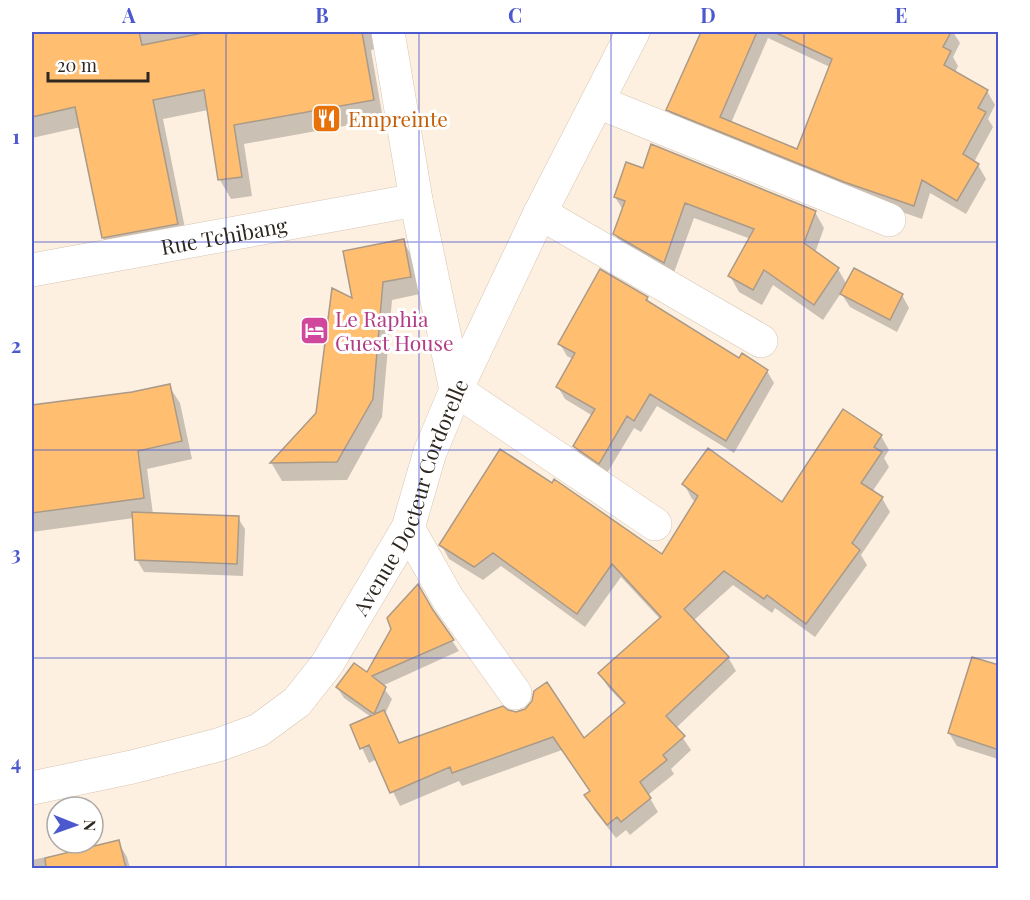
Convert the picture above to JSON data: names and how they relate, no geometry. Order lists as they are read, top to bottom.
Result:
{
  "streets": {
    "street": ["Rue Tchibang", "Avenue Docteur Cordorelle"]
  },
  "places": {
    "restaurant": ["Empreinte"],
    "hotel": ["Le Raphia Guest House"]
  },
  "scale_bar": "20 m",
  "north": "right",
  "grid": {
    "columns": [
      "A",
      "B",
      "C",
      "D",
      "E"
    ],
    "rows": [
      "1",
      "2",
      "3",
      "4"
    ]
  }
}
